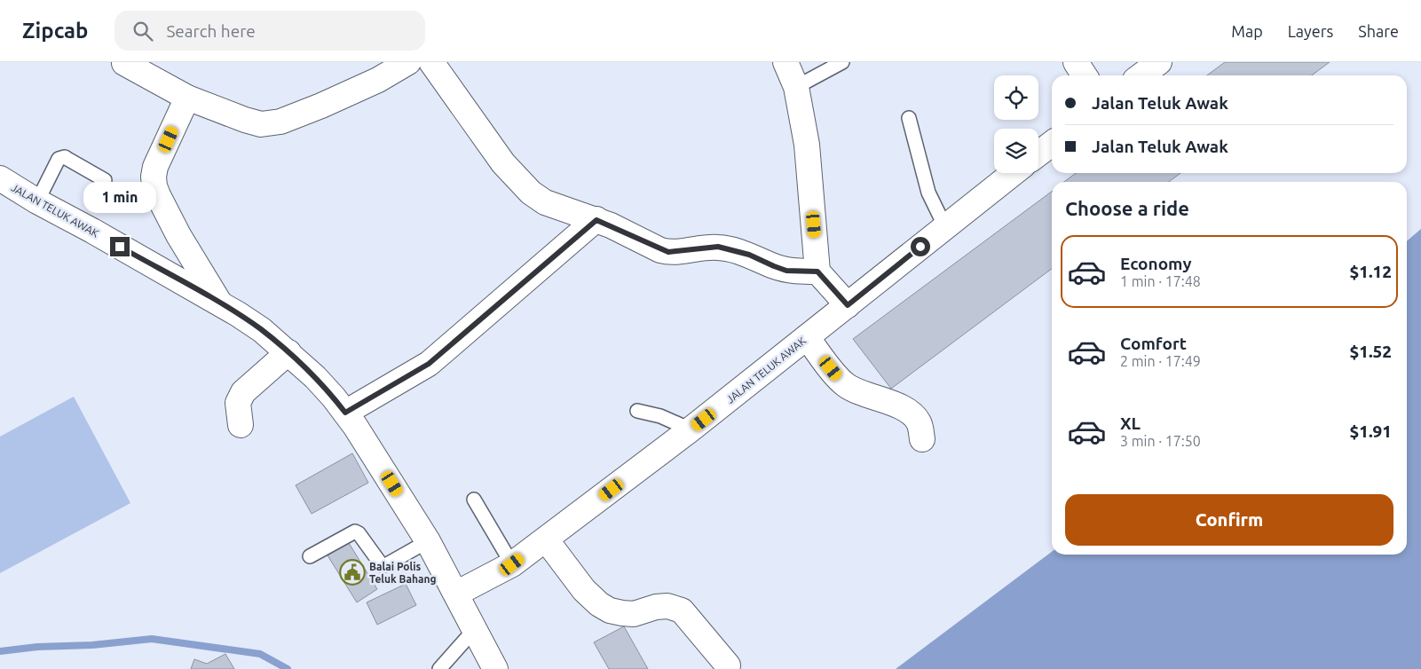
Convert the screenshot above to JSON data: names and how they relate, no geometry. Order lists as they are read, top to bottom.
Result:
{
  "streets": {
    "street": ["JALAN TELUK AWAK"]
  },
  "places": {
    "public building": ["Balai Polis Teluk Bahang"]
  },
  "page": {
    "header": "Zipcab",
    "search": "Search here",
    "nav": ["Map", "Layers", "Share"],
    "banner": ["Jalan Teluk Awak", "Jalan Teluk Awak"],
    "bubble": "1 min",
    "heading": "Choose a ride",
    "list": [
      {
        "name": "Economy",
        "note": "1 min · 17:48",
        "value": "$1.12"
      },
      {
        "name": "Comfort",
        "note": "2 min · 17:49",
        "value": "$1.52"
      },
      {
        "name": "XL",
        "note": "3 min · 17:50",
        "value": "$1.91"
      }
    ],
    "buttons": "Confirm"
  }
}
